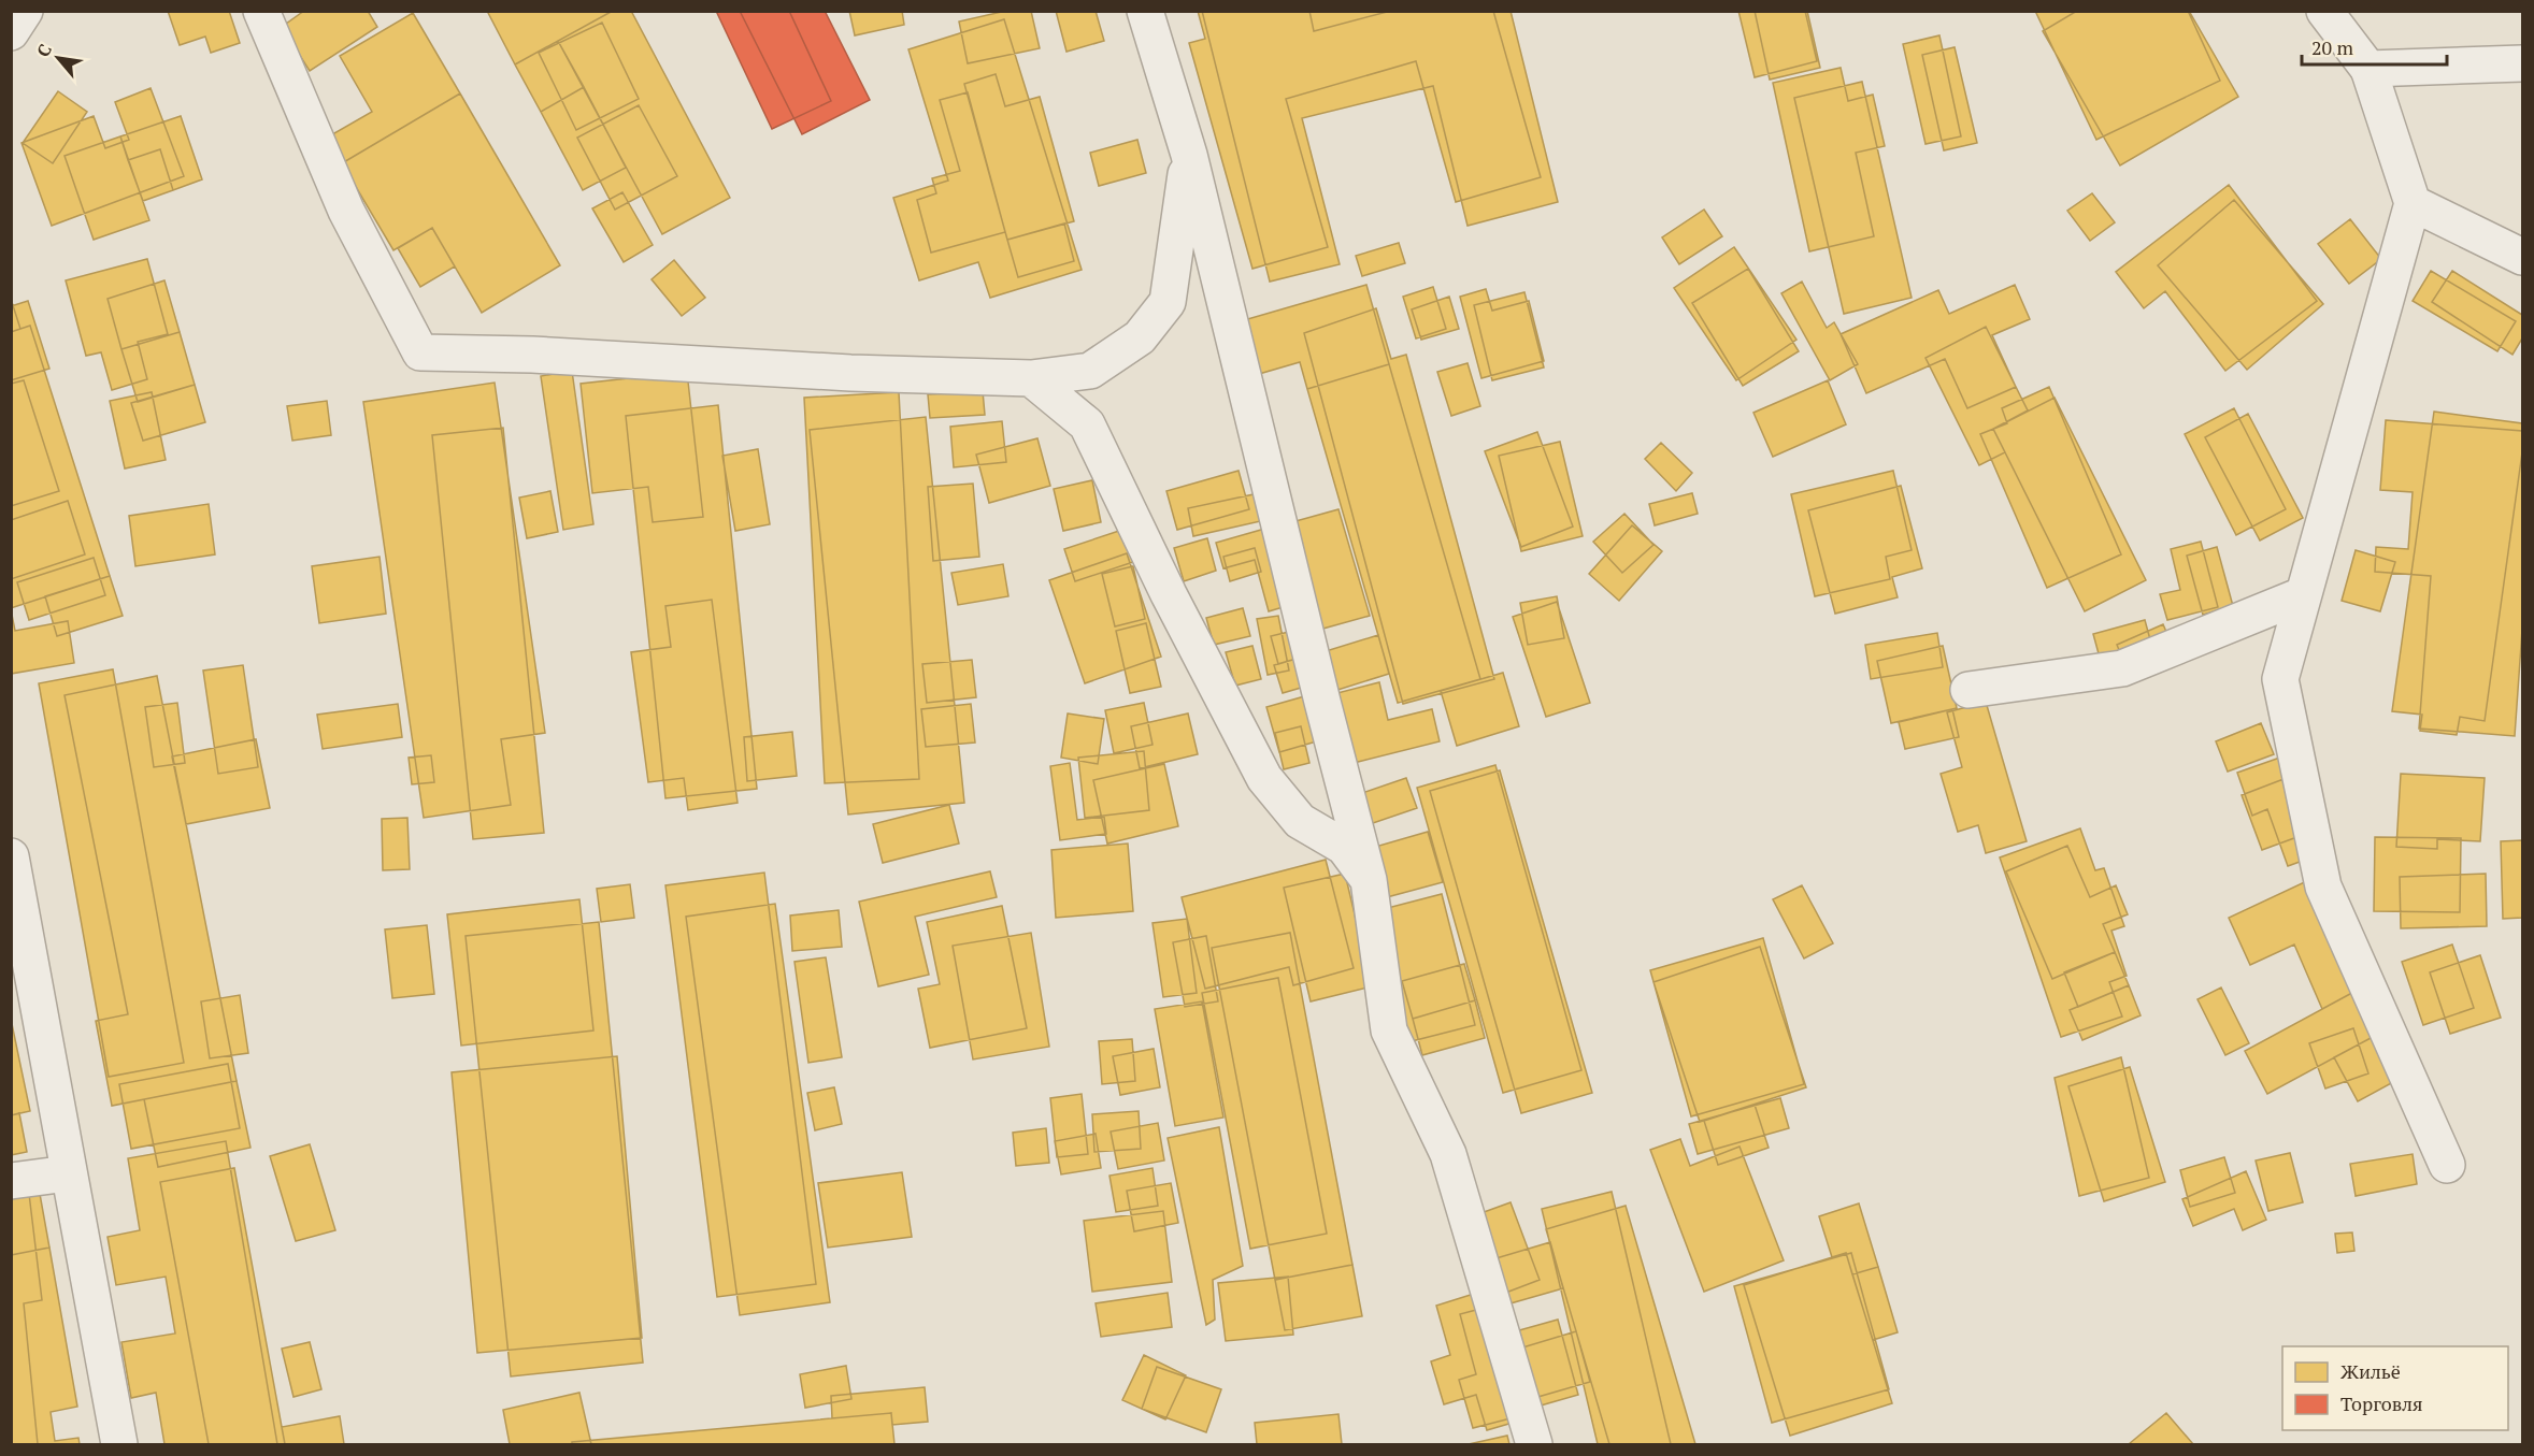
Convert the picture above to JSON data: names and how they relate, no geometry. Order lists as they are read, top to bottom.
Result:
{
  "legend": ["Жильё", "Торговля"],
  "scale_bar": "20 m",
  "north": "top left"
}
